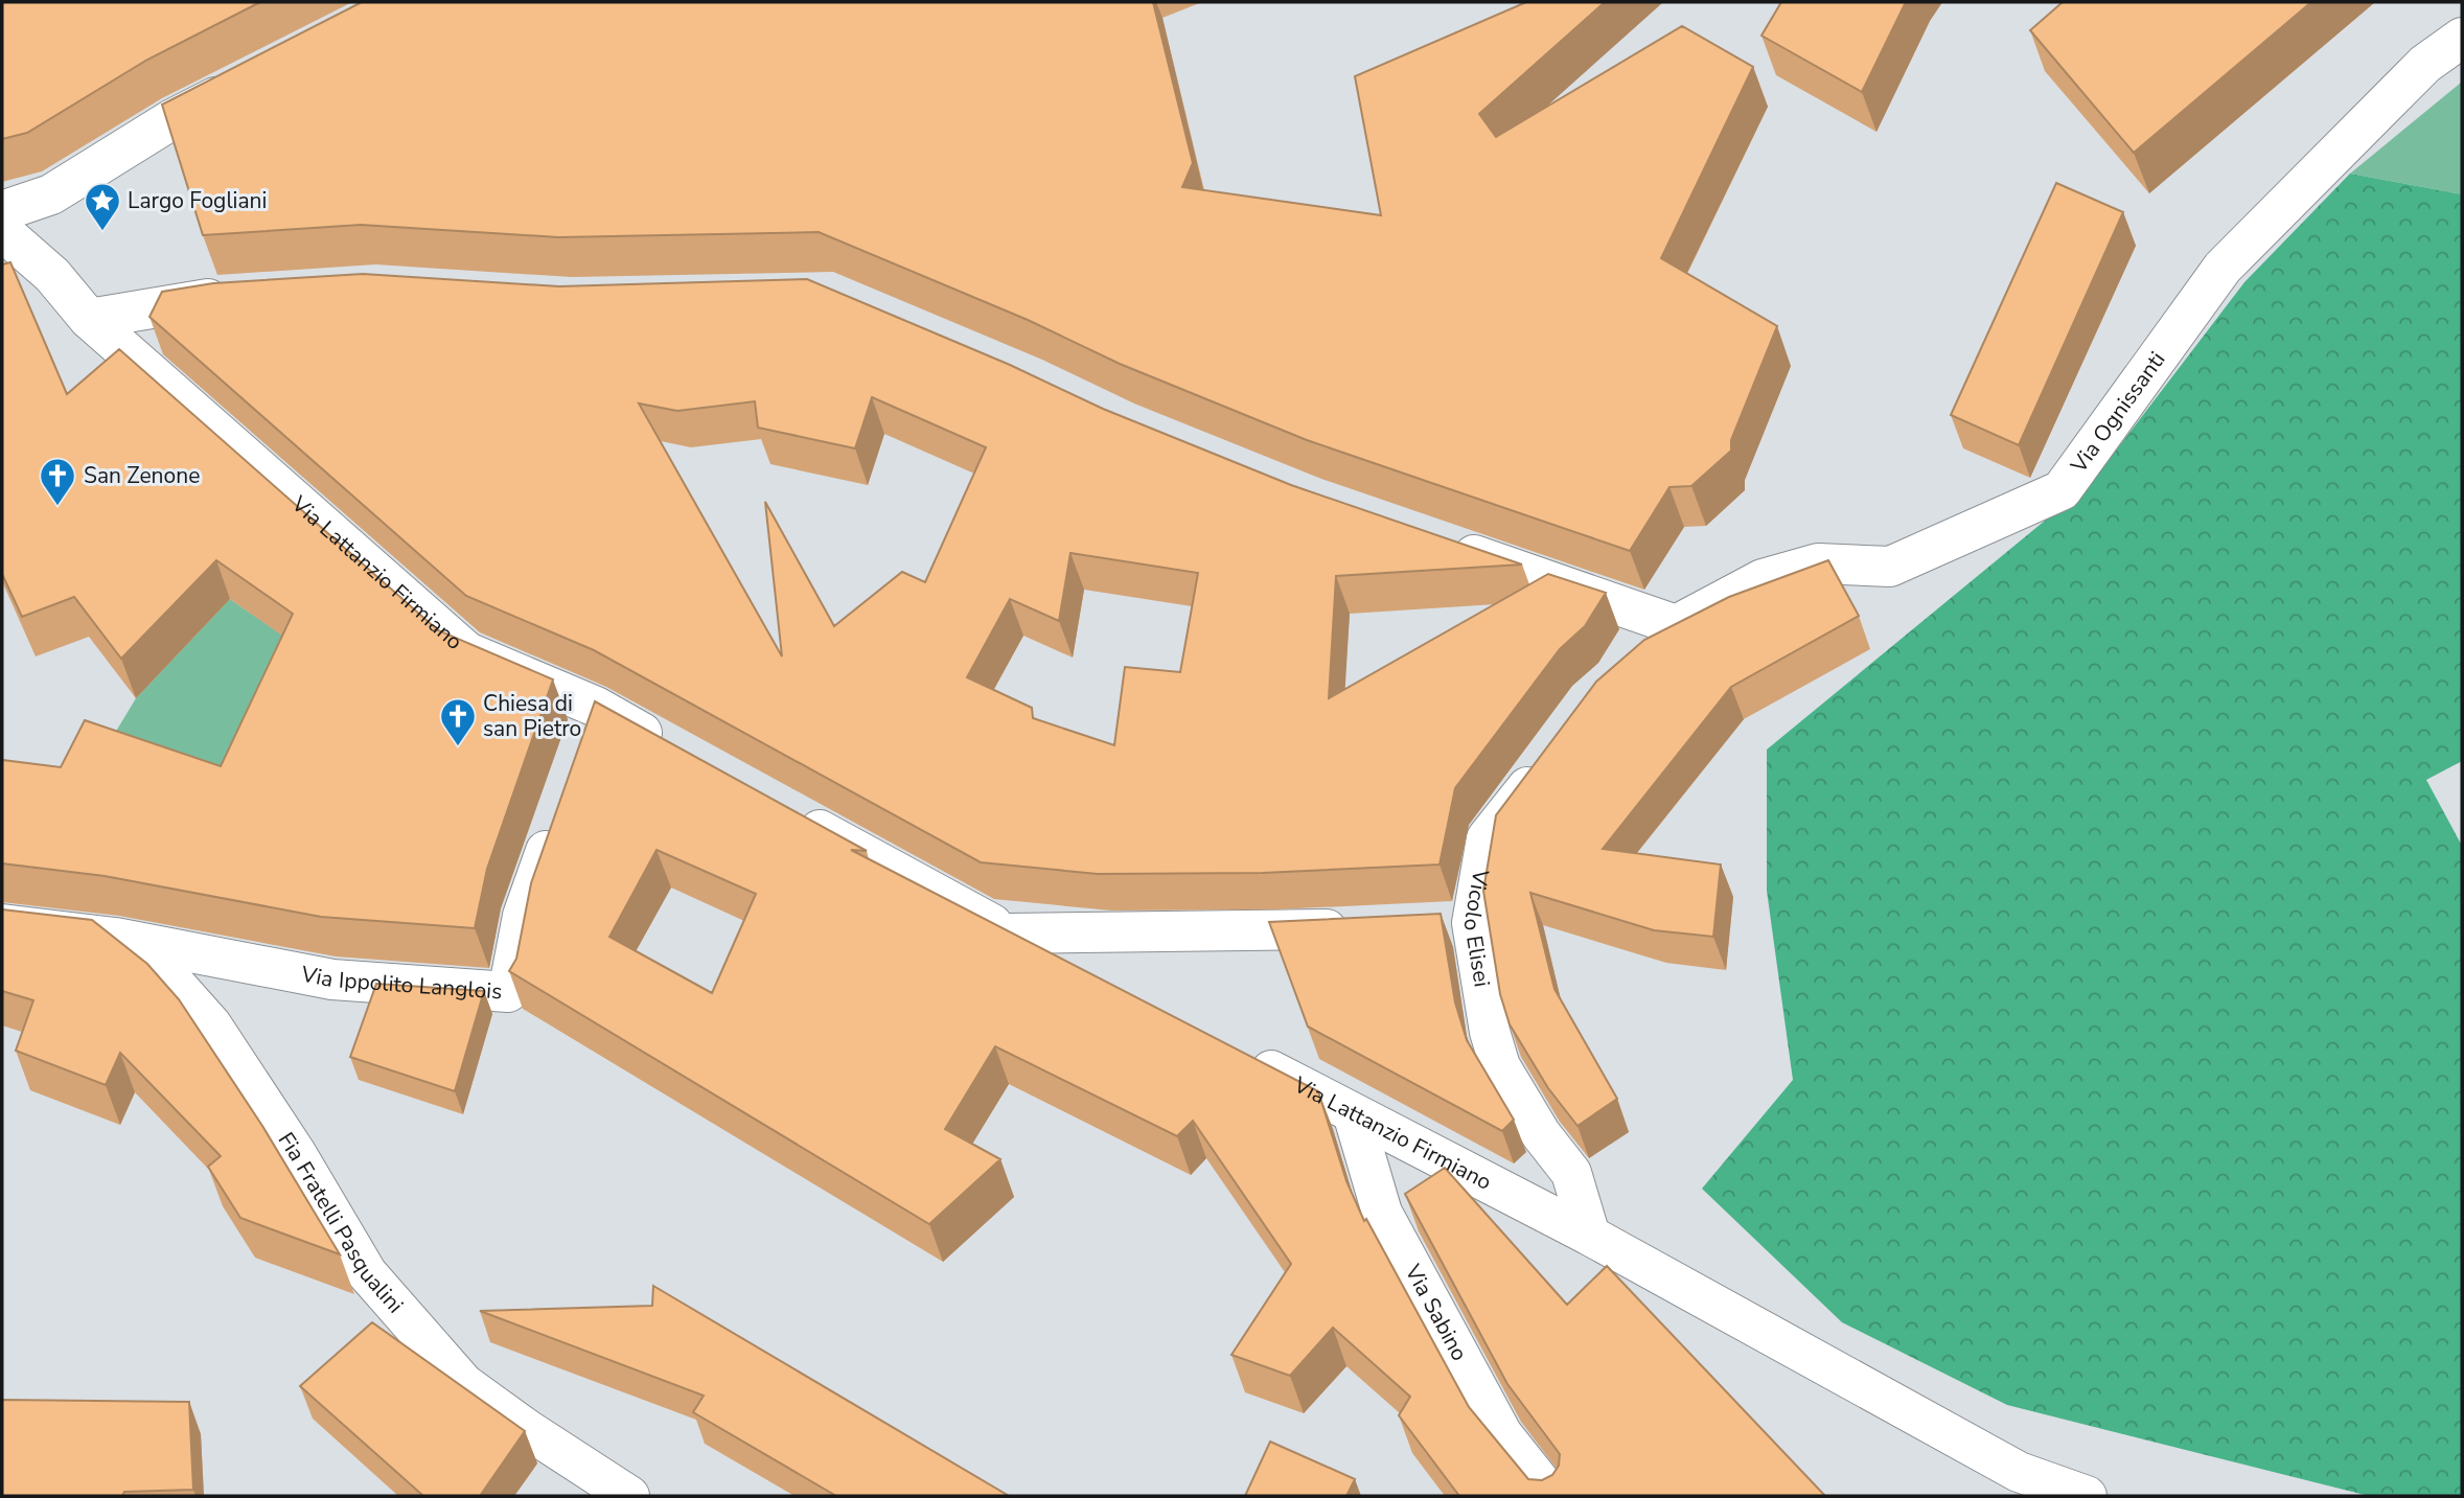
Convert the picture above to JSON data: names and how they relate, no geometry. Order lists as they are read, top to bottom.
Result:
{
  "streets": {
    "street": [
      "Via Ognissanti",
      "Via Lattanzio Firmiano",
      "Vicolo Elisei",
      "Via Ippolito Langlois",
      "Fia Fratelli Pasqualini",
      "Via Sabino"
    ]
  },
  "crossings": [
    ["Via Lattanzio Firmiano", "Vicolo Elisei"],
    ["Via Lattanzio Firmiano", "Via Sabino"],
    ["Via Ippolito Langlois", "Fia Fratelli Pasqualini"]
  ],
  "places": {
    "place": ["Largo Fogliani"],
    "church": ["San Zenone", "Chiesa di san Pietro"]
  }
}
